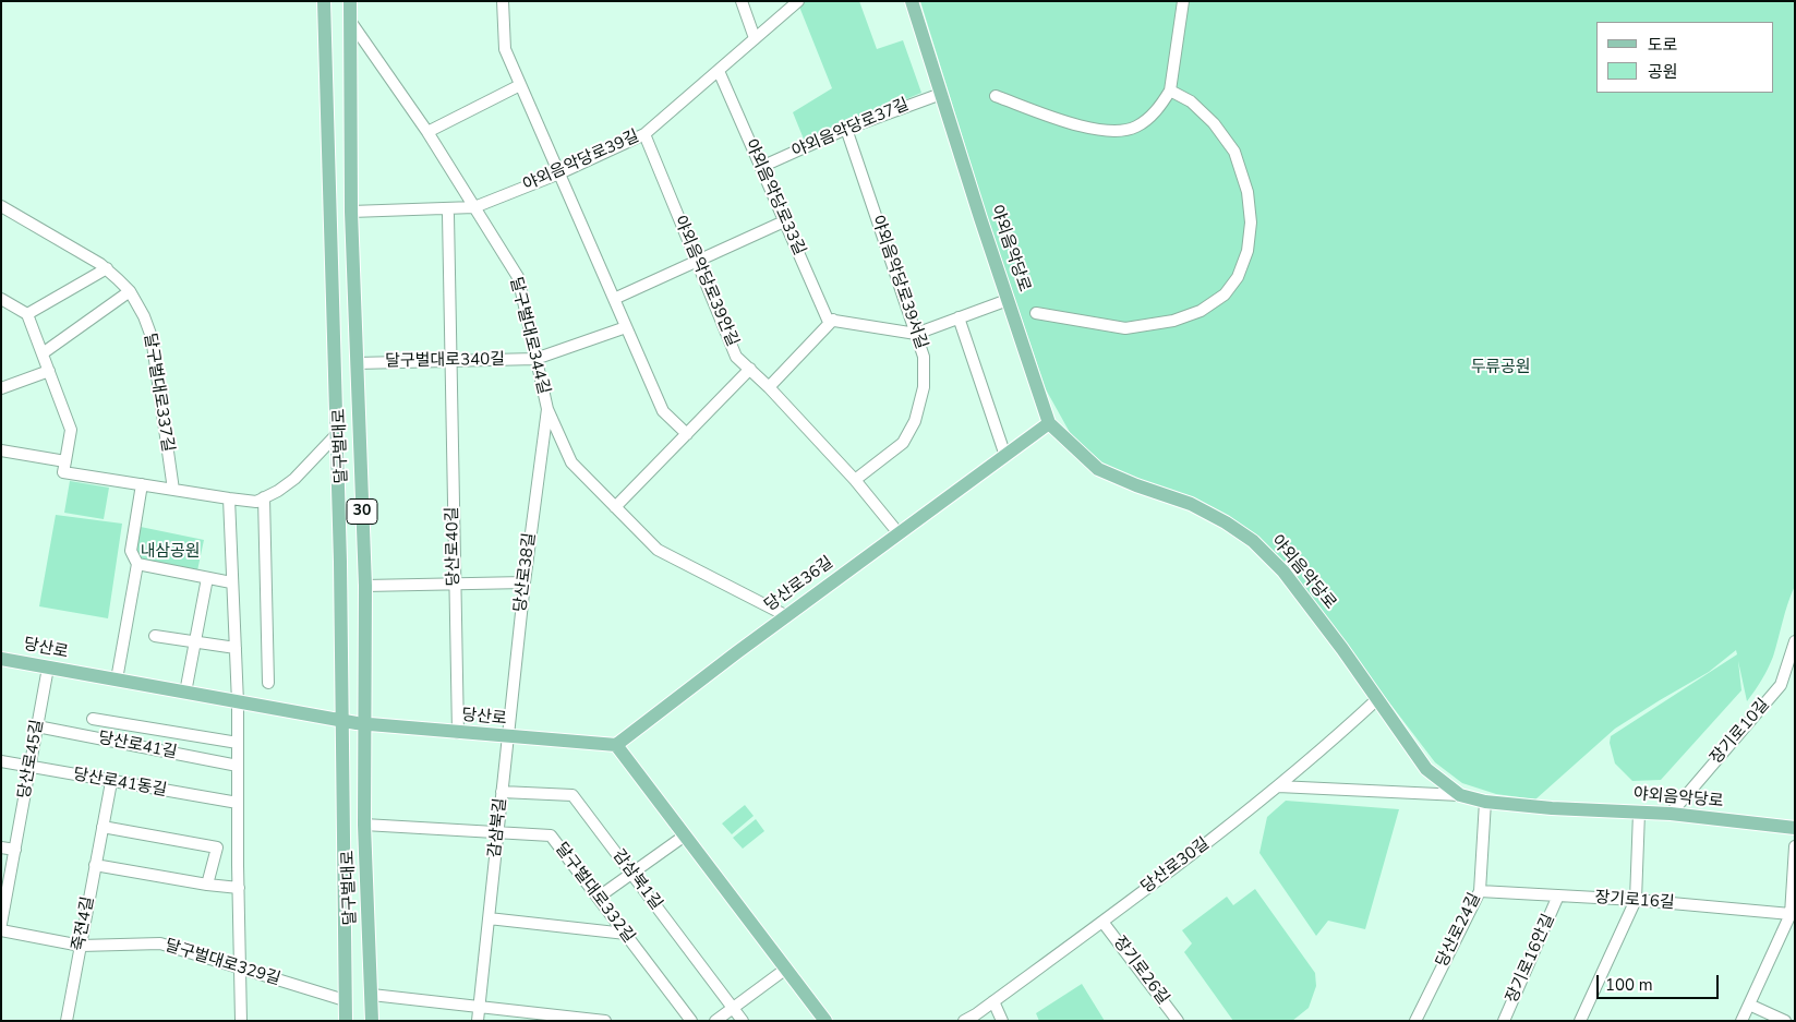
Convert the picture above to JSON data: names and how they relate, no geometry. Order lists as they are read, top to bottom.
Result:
{
  "streets": {
    "main road": [
      "야외음악당로",
      "달구벌대로",
      "30",
      "당산로36길",
      "당산로"
    ],
    "street": [
      "야외음악당로37길",
      "야외음악당로39길",
      "야외음악당로33길",
      "야외음악당로39안길",
      "야외음악당로39서길",
      "달구벌대로344길",
      "달구벌대로340길",
      "달구벌대로337길",
      "당산로40길",
      "당산로38길",
      "장기로10길",
      "당산로41길",
      "당산로45길",
      "당산로41동길",
      "감삼북길",
      "당산로30길",
      "감삼북1길",
      "달구벌대로332길",
      "장기로16길",
      "죽전4길",
      "당산로24길",
      "장기로16안길",
      "달구벌대로329길",
      "장기로26길"
    ]
  },
  "crossings": [
    ["야외음악당로37길", "야외음악당로33길"],
    ["야외음악당로37길", "야외음악당로"],
    ["야외음악당로37길", "야외음악당로39서길"],
    ["야외음악당로39길", "야외음악당로33길"],
    ["야외음악당로39길", "야외음악당로39안길"],
    ["야외음악당로39길", "달구벌대로344길"],
    ["야외음악당로39길", "달구벌대로"],
    ["야외음악당로33길", "야외음악당로39안길"],
    ["야외음악당로33길", "야외음악당로39서길"],
    ["야외음악당로", "당산로36길"],
    ["야외음악당로", "장기로10길"],
    ["야외음악당로", "당산로30길"],
    ["야외음악당로", "당산로24길"],
    ["야외음악당로39안길", "야외음악당로39서길"],
    ["야외음악당로39안길", "당산로36길"],
    ["달구벌대로344길", "달구벌대로340길"],
    ["달구벌대로344길", "달구벌대로"],
    ["달구벌대로344길", "당산로38길"],
    ["달구벌대로344길", "당산로36길"],
    ["달구벌대로340길", "달구벌대로"],
    ["달구벌대로340길", "당산로40길"],
    ["달구벌대로", "당산로"],
    ["달구벌대로", "달구벌대로332길"],
    ["달구벌대로", "달구벌대로329길"],
    ["당산로40길", "당산로"],
    ["당산로38길", "당산로"],
    ["당산로38길", "감삼북길"],
    ["당산로36길", "당산로"],
    ["당산로", "당산로45길"],
    ["당산로", "감삼북길"],
    ["당산로41길", "당산로45길"],
    ["당산로45길", "당산로41동길"],
    ["당산로41동길", "죽전4길"],
    ["감삼북길", "감삼북1길"],
    ["감삼북길", "달구벌대로332길"],
    ["당산로30길", "장기로26길"],
    ["장기로16길", "당산로24길"],
    ["장기로16길", "장기로16안길"],
    ["죽전4길", "달구벌대로329길"]
  ],
  "parks": ["두류공원", "내삼공원"],
  "legend": ["도로", "공원"],
  "scale_bar": "100 m"
}
